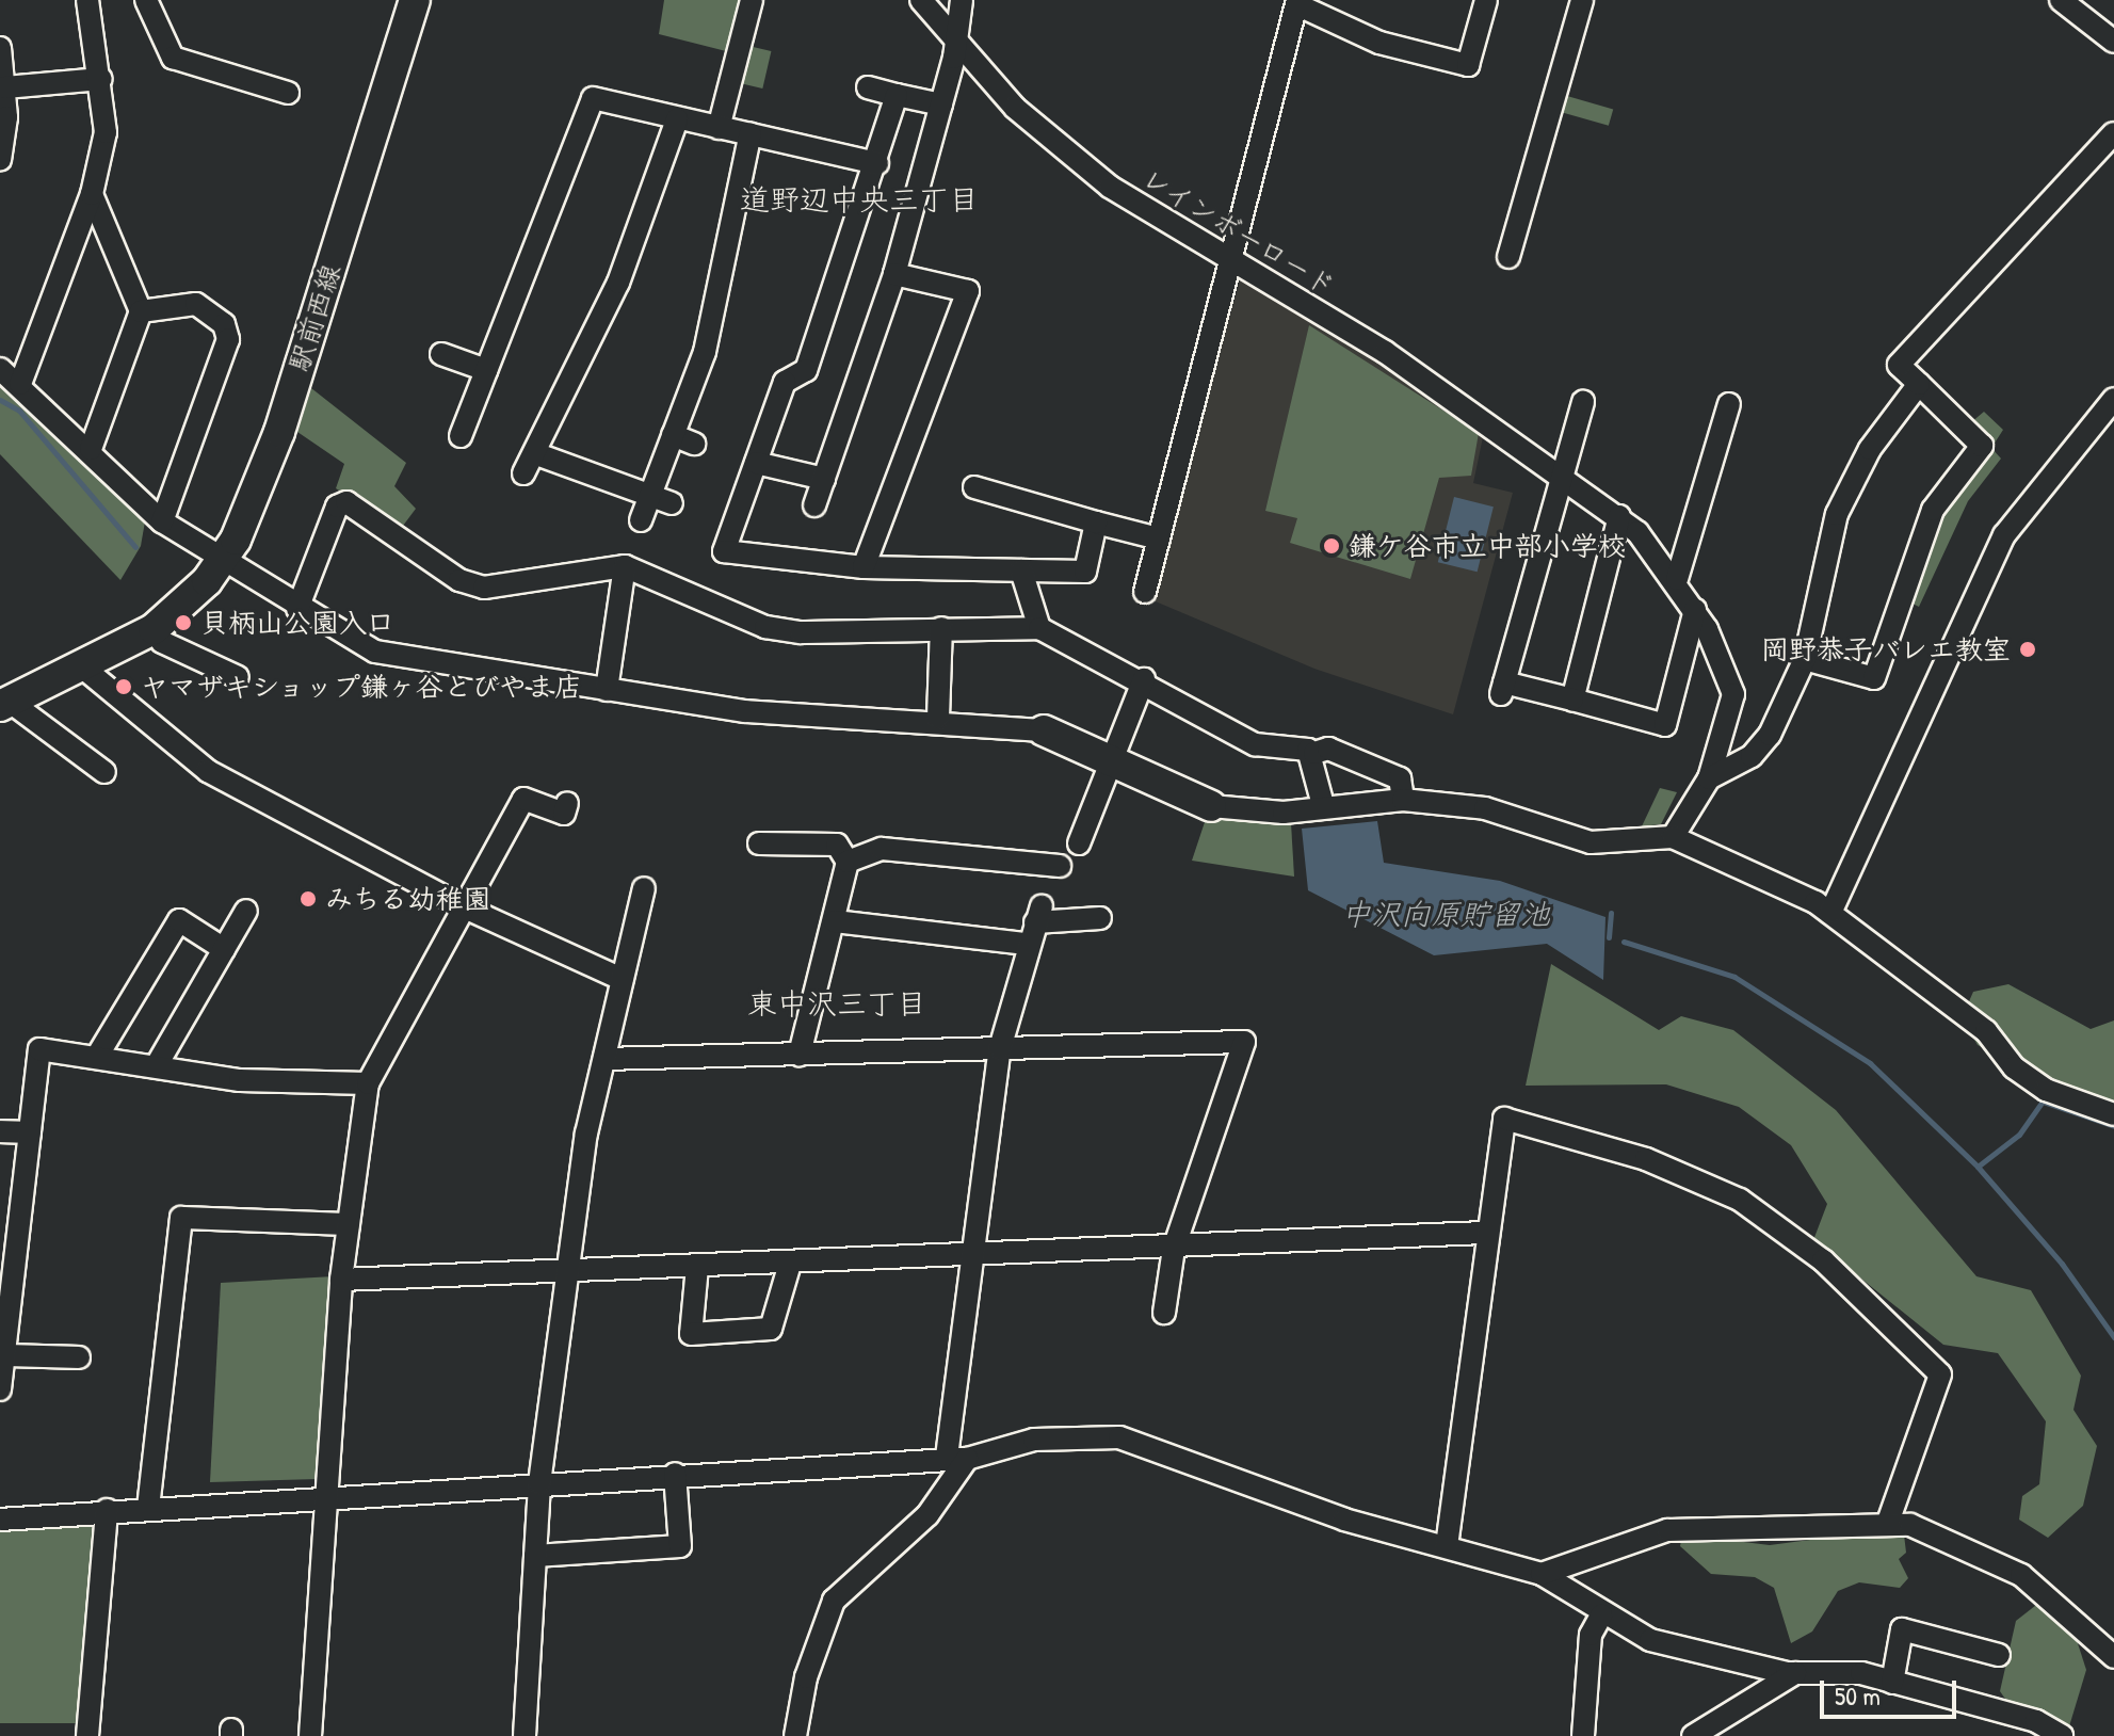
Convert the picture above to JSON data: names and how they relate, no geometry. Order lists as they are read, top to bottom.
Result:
{
  "streets": {
    "street": ["レインボーロード", "駅前西線"]
  },
  "districts": ["道野辺中央三丁目", "東中沢三丁目"],
  "water": ["中沢向原貯留池"],
  "places": [
    "鎌ケ谷市立中部小学校",
    "貝柄山公園入口",
    "岡野恭子バレエ教室",
    "ヤマザキショップ鎌ヶ谷とびやま店",
    "みちる幼稚園"
  ],
  "scale_bar": "50 m"
}
